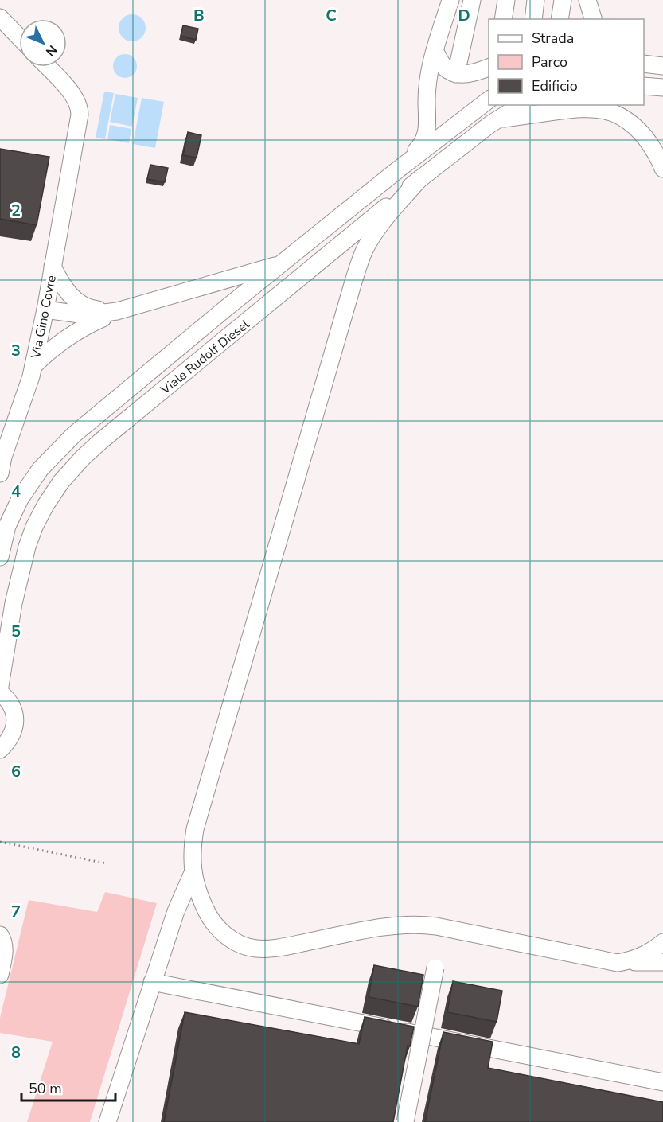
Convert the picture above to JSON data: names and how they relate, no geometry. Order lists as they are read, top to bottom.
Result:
{
  "streets": {
    "street": ["Via Gino Covre", "Viale Rudolf Diesel"]
  },
  "legend": ["Strada", "Parco", "Edificio"],
  "scale_bar": "50 m",
  "north": "bottom right",
  "grid": {
    "columns": ["B", "C", "D"],
    "rows": [
      "2",
      "3",
      "4",
      "5",
      "6",
      "7",
      "8"
    ]
  }
}
